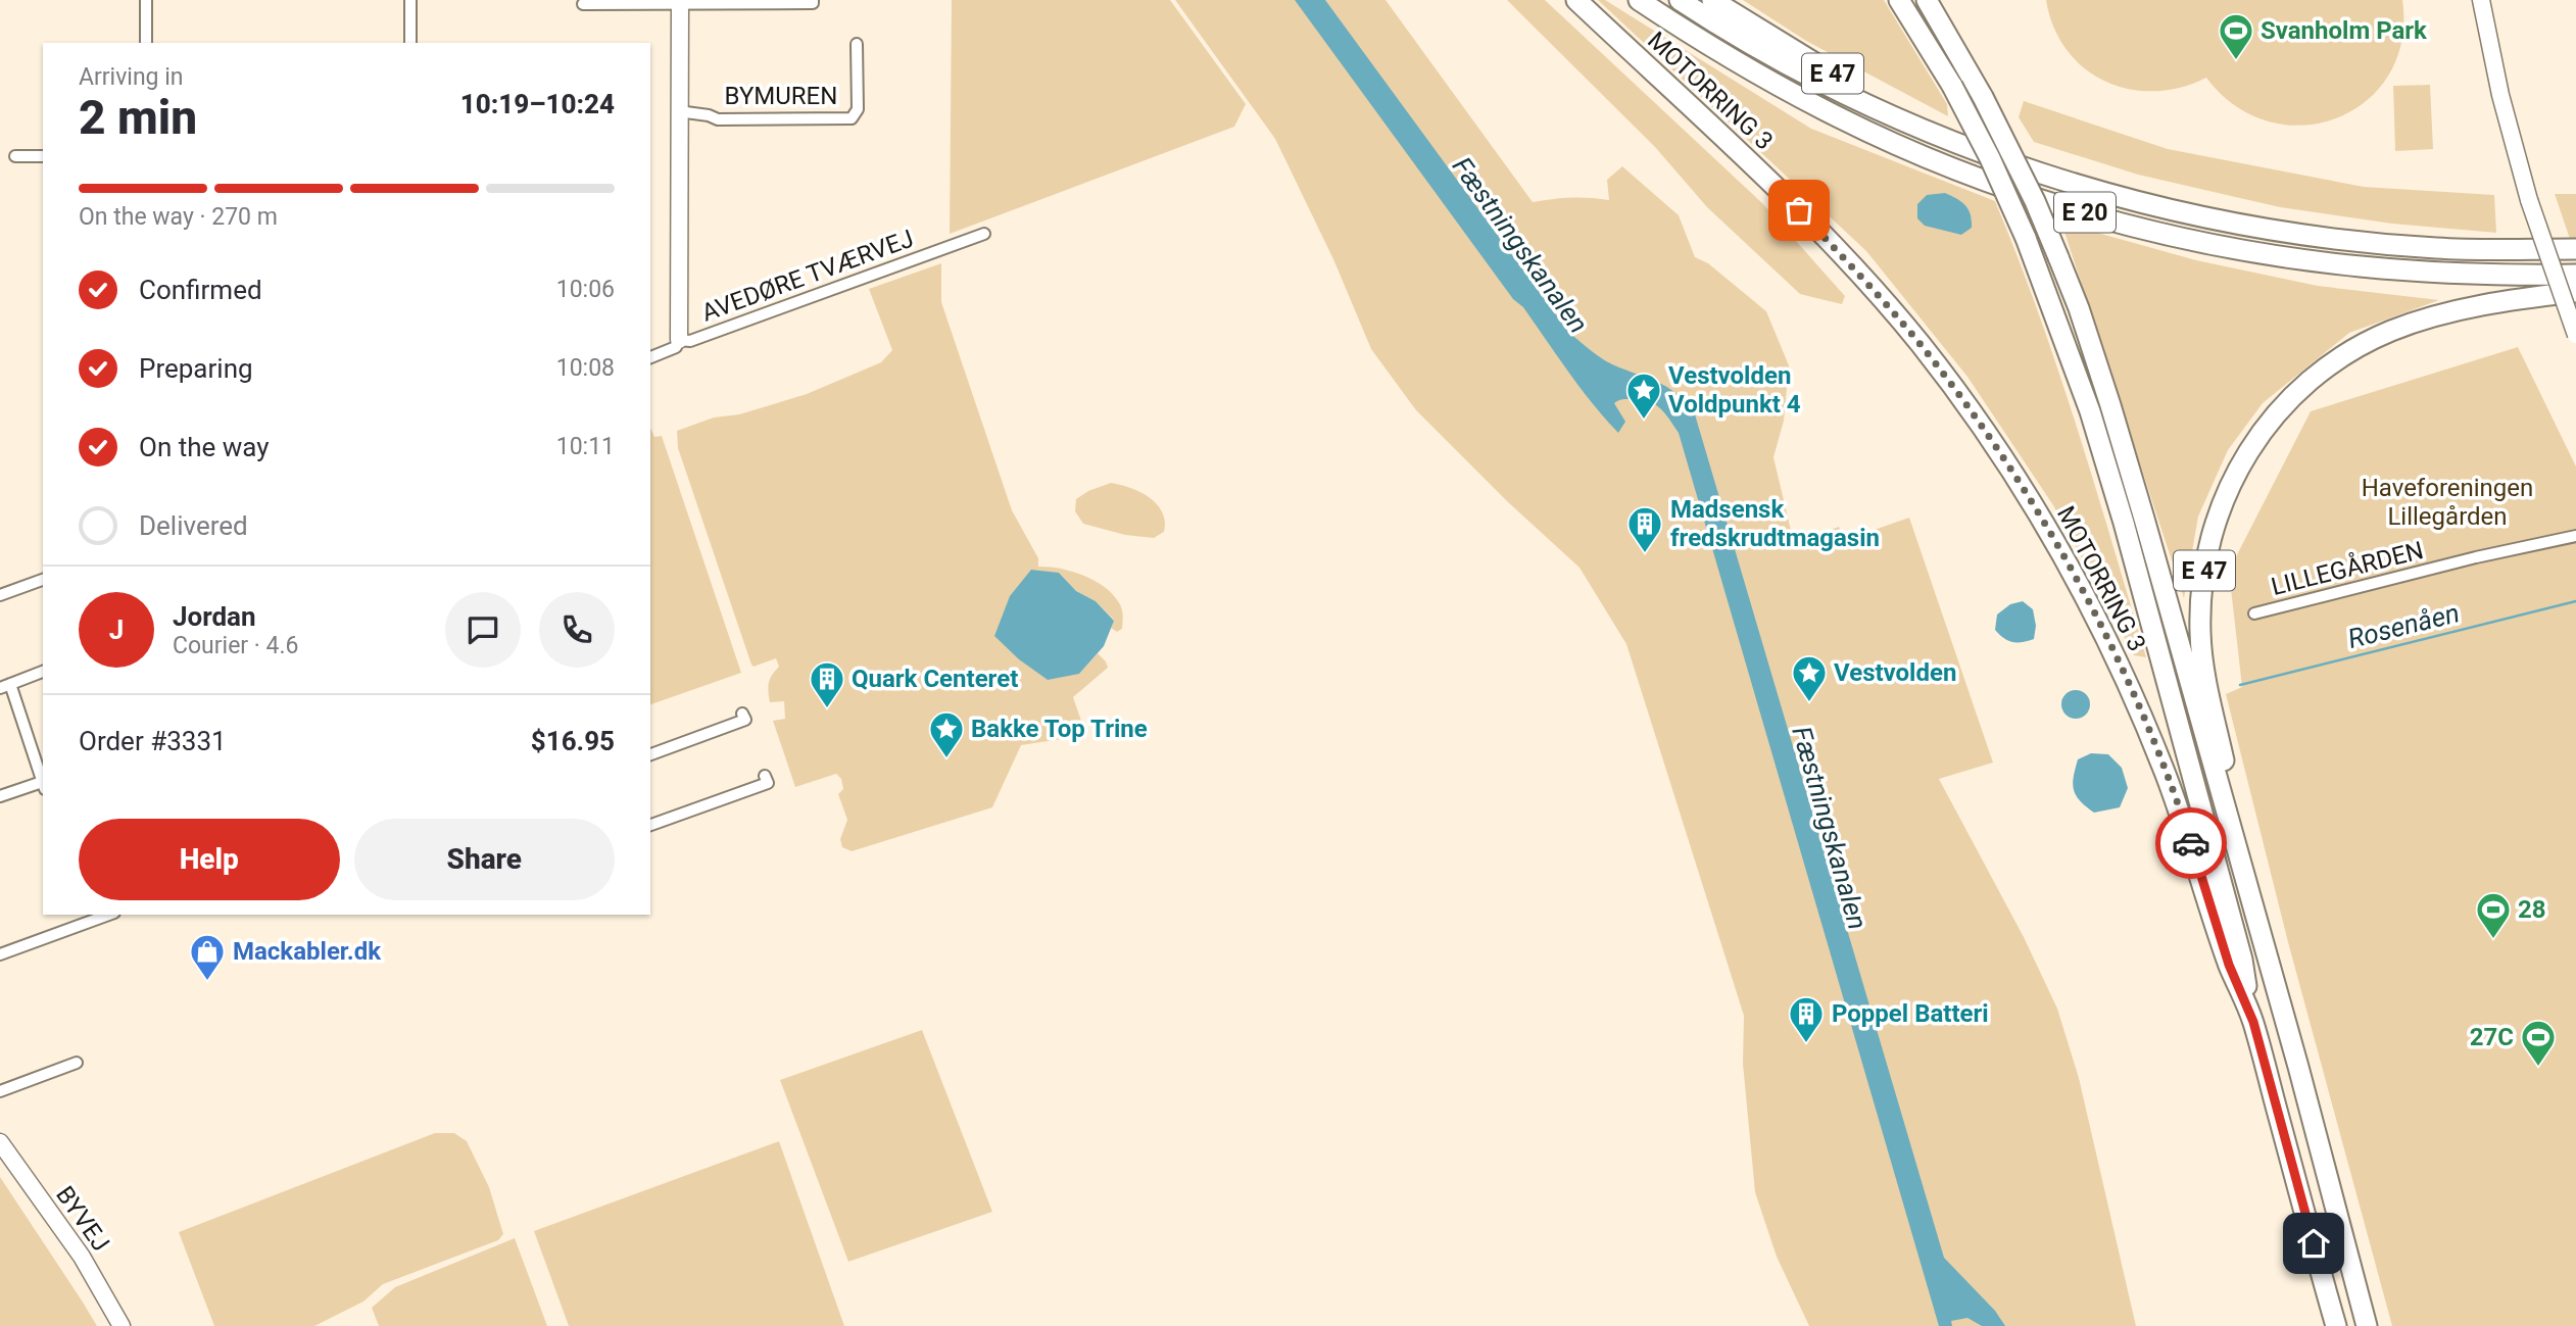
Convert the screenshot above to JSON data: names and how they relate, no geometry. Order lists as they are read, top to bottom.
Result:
{
  "streets": {
    "highway": ["E 47", "MOTORRING 3", "E 20"],
    "street": [
      "BYMUREN",
      "AVEDØRE TVÆRVEJ",
      "LILLEGÅRDEN",
      "BYVEJ"
    ]
  },
  "crossings": [
    ["E 47", "MOTORRING 3"],
    ["E 47", "E 20"]
  ],
  "water": ["Fæstningskanalen", "Rosenåen"],
  "parks": ["Haveforeningen Lillegården"],
  "places": {
    "sports": ["Svanholm Park", "28", "27C"],
    "place": ["Vestvolden Voldpunkt 4", "Vestvolden", "Bakke Top Trine"],
    "building": ["Madsensk fredskrudtmagasin", "Quark Centeret", "Poppel Batteri"],
    "shop": ["Mackabler.dk"]
  },
  "page": {
    "heading": ["2 min", "Arriving in", "10:19–10:24"],
    "panel": [
      "Jordan",
      "Courier · 4.6",
      "Order #3331",
      "$16.95"
    ],
    "bar": "On the way · 270 m",
    "list": [
      ["Confirmed", "10:06"],
      ["Preparing", "10:08"],
      ["On the way", "10:11"],
      "Delivered"
    ],
    "round": "J",
    "buttons": ["Help", "Share"]
  }
}
